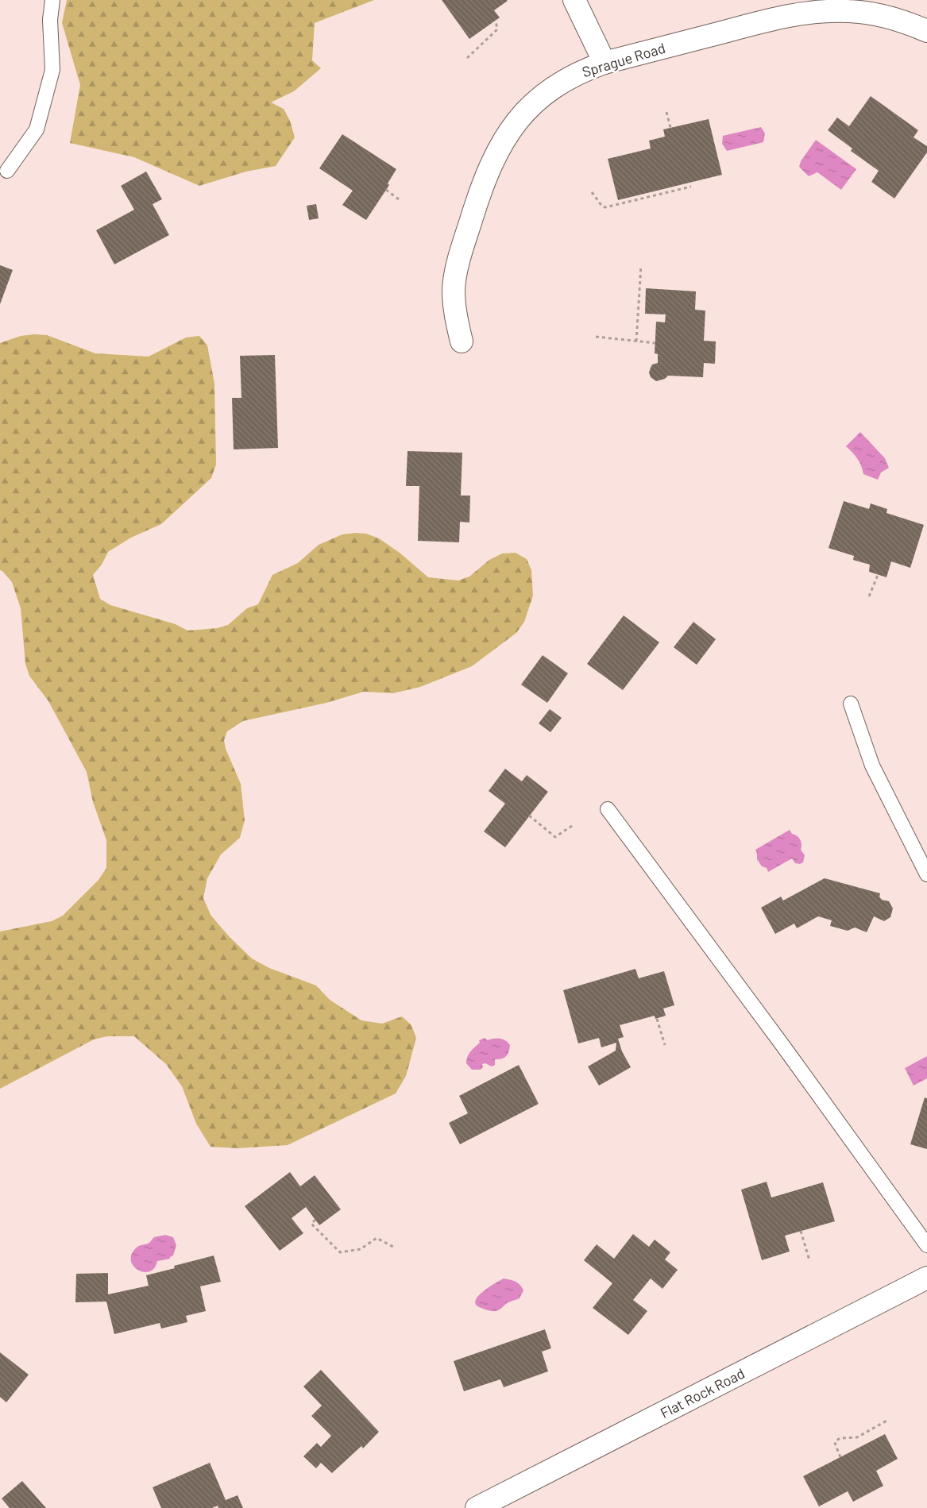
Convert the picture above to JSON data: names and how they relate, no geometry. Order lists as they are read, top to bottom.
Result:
{
  "streets": {
    "street": ["Sprague Road", "Flat Rock Road"]
  }
}
